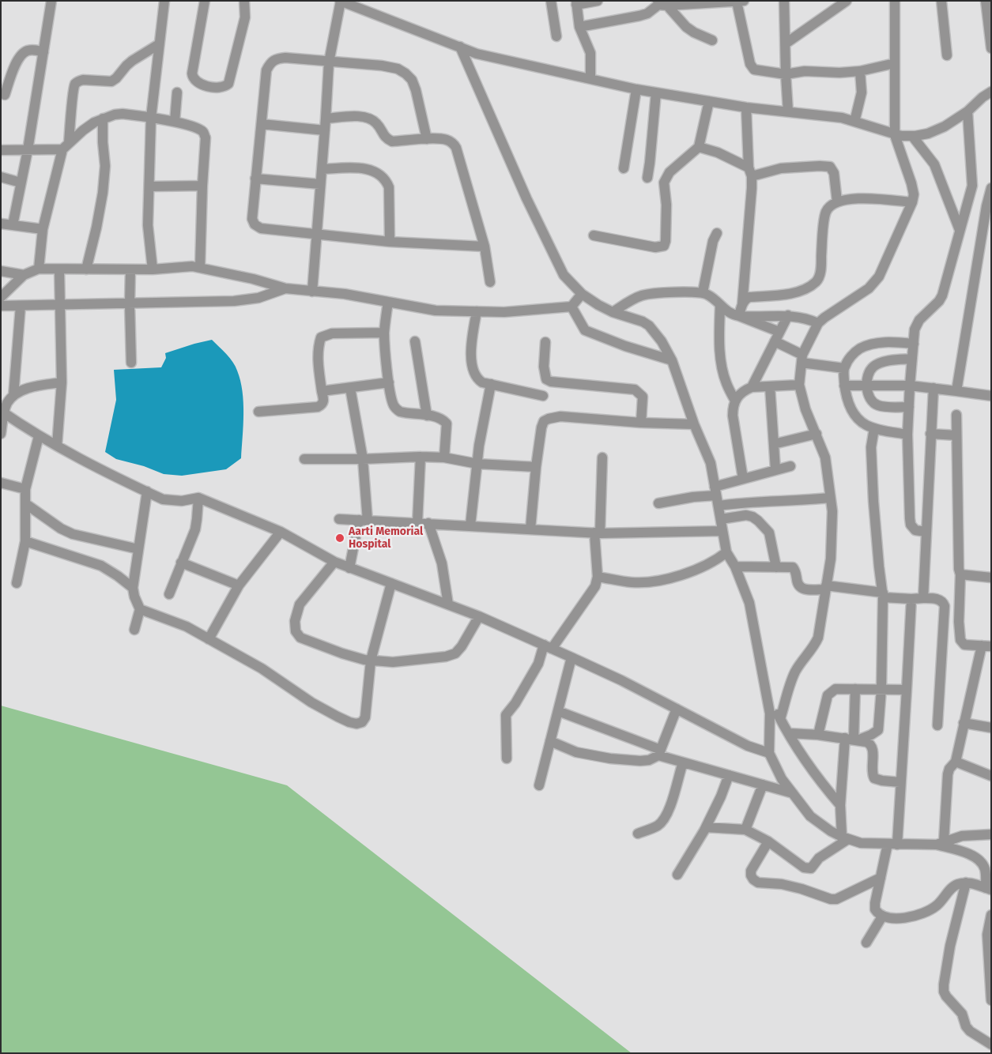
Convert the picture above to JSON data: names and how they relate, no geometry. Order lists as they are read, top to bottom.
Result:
{
  "places": ["Aarti Memorial Hospital"]
}
